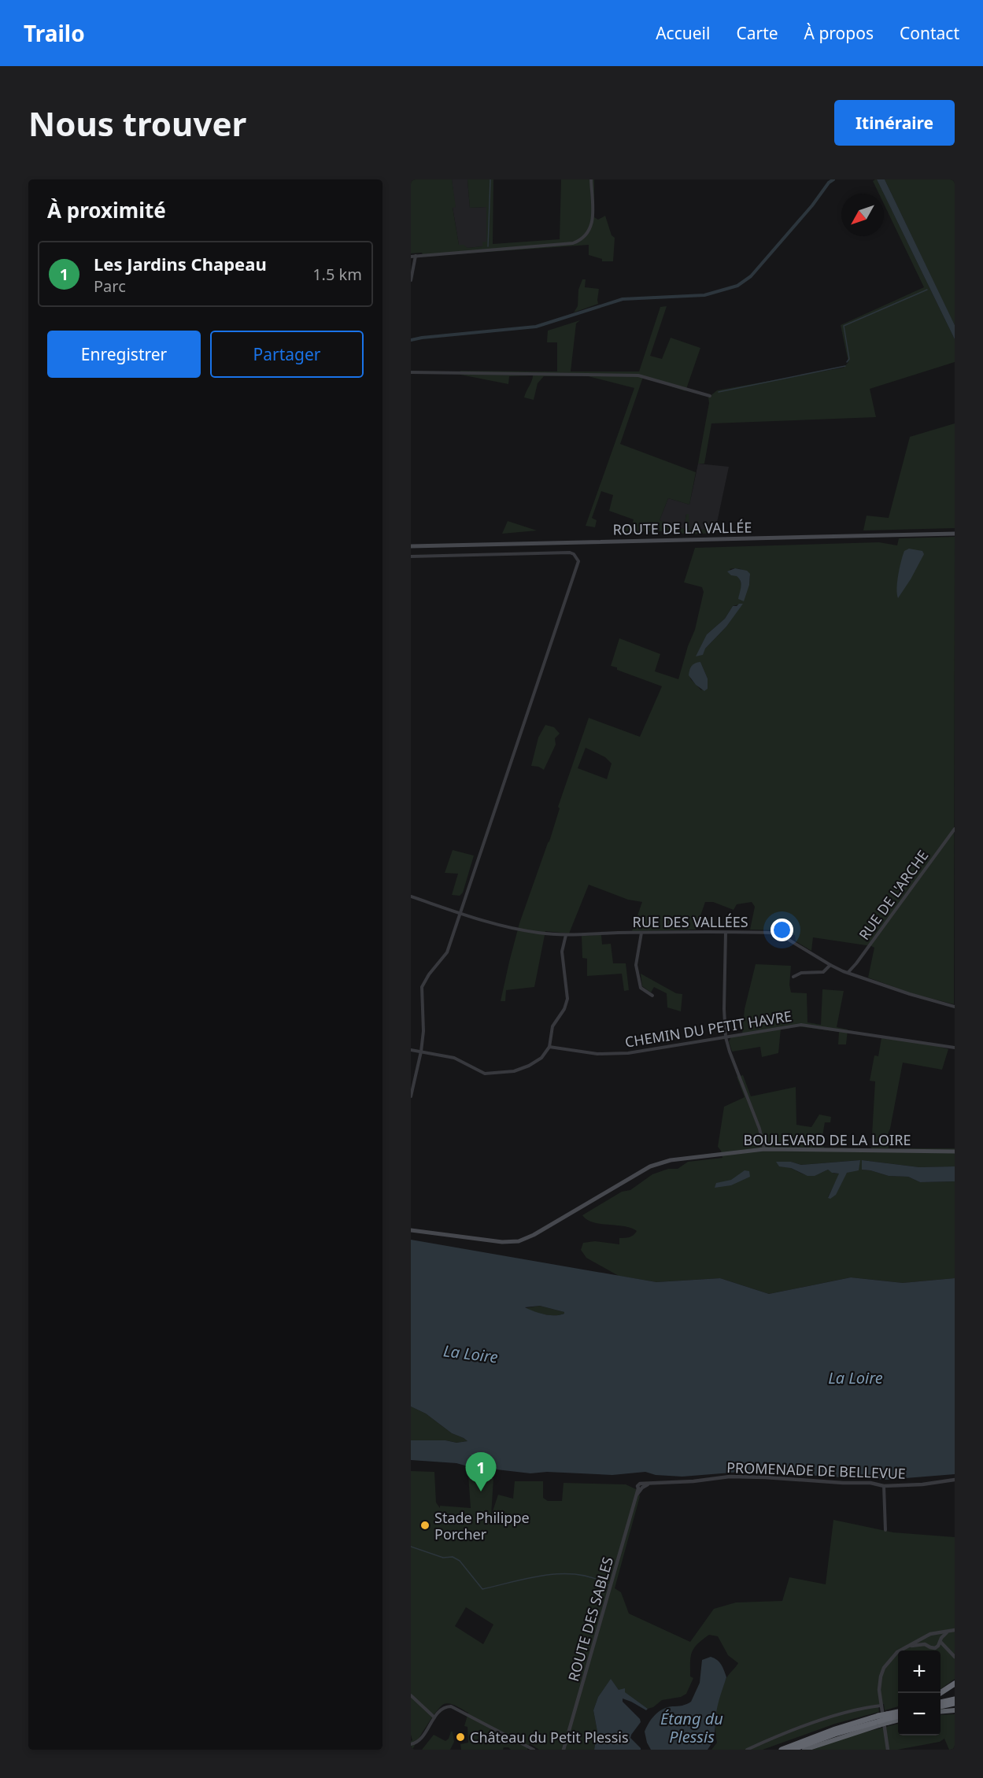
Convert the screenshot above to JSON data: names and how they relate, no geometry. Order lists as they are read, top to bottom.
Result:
{
  "streets": {
    "main road": ["ROUTE DE LA VALLÉE", "BOULEVARD DE LA LOIRE"],
    "street": [
      "RUE DE L'ARCHE",
      "RUE DES VALLÉES",
      "CHEMIN DU PETIT HAVRE",
      "PROMENADE DE BELLEVUE",
      "ROUTE DES SABLES"
    ]
  },
  "crossings": [
    ["RUE DE L'ARCHE", "RUE DES VALLÉES"],
    ["PROMENADE DE BELLEVUE", "ROUTE DES SABLES"]
  ],
  "water": ["La Loire", "Étang du Plessis"],
  "places": ["Stade Philippe Porcher", "Château du Petit Plessis"],
  "north": "bottom left",
  "page": {
    "header": "Trailo",
    "nav": [
      "Accueil",
      "Carte",
      "À propos",
      "Contact"
    ],
    "buttons": [
      "Itinéraire",
      ["Enregistrer", "Partager"]
    ],
    "title": "Nous trouver",
    "heading": "À proximité",
    "list": [
      {
        "mark": "1",
        "name": "Les Jardins Chapeau",
        "note": "Parc",
        "value": "1.5 km"
      }
    ],
    "pins": "1",
    "map_buttons": ["+", "−"]
  }
}
